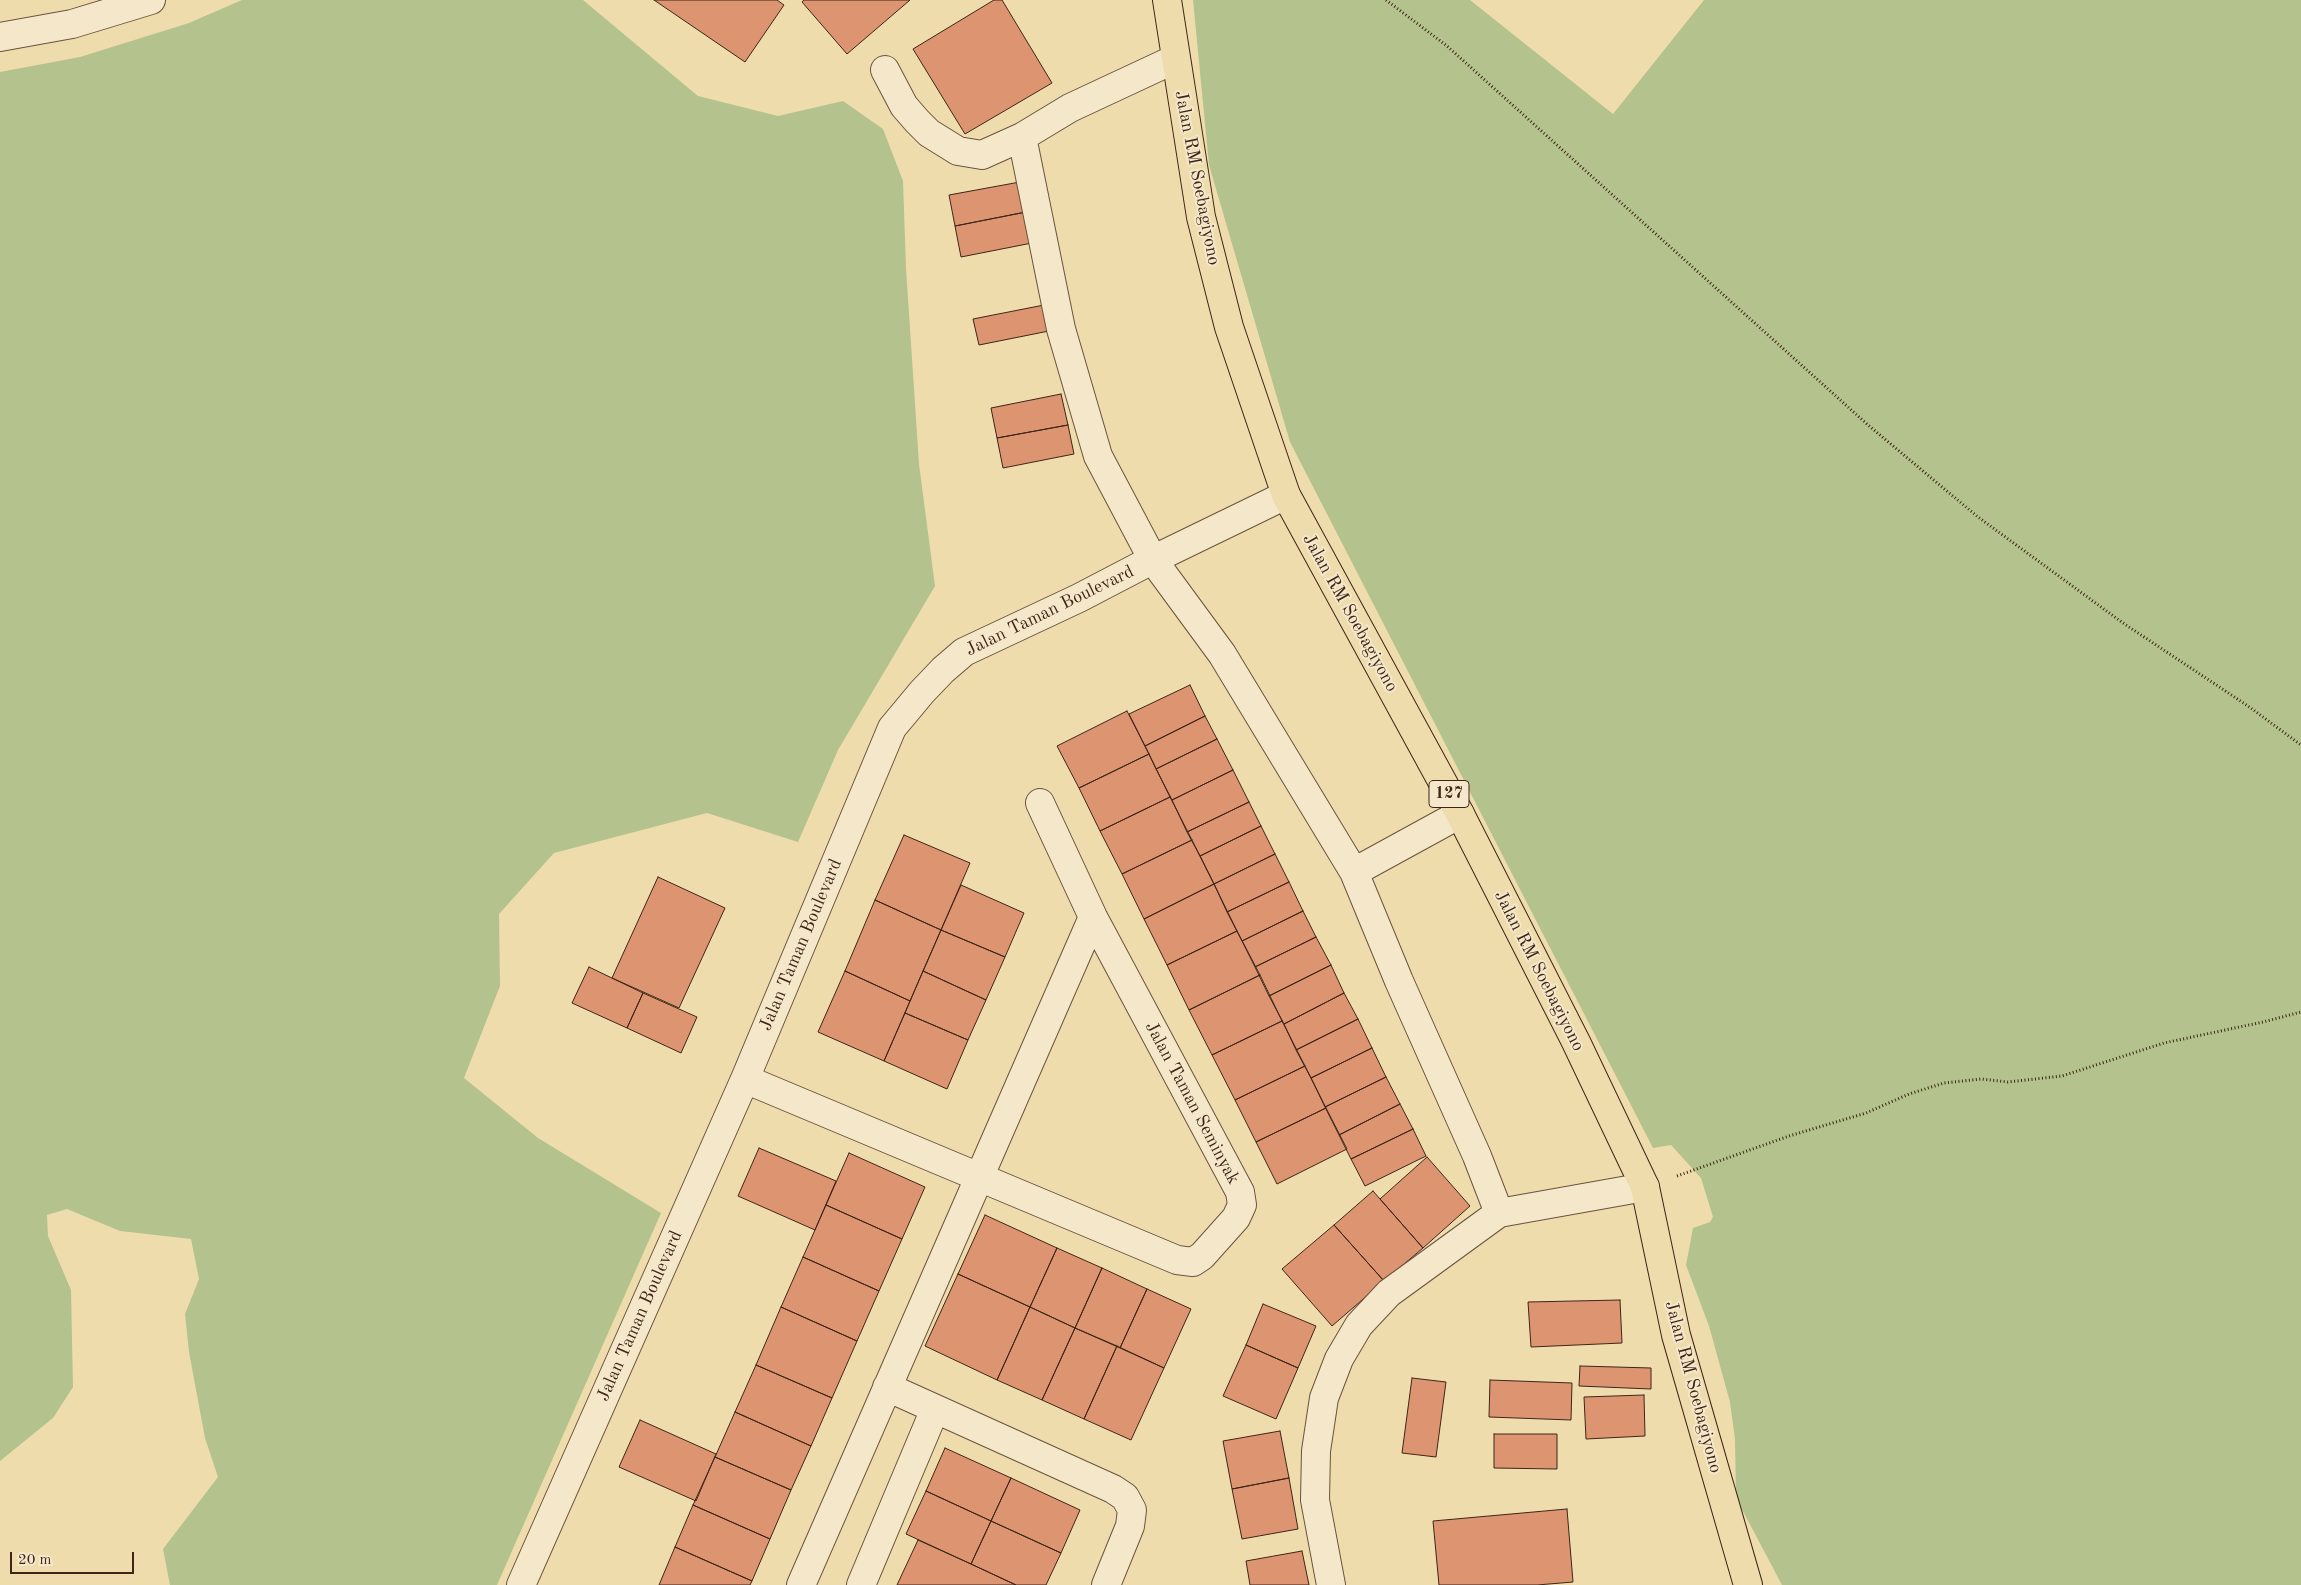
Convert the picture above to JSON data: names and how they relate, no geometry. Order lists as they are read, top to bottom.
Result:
{
  "streets": {
    "main road": ["Jalan RM Soebagiyono", "127"],
    "street": ["Jalan Taman Boulevard", "Jalan Taman Seminyak"]
  },
  "crossings": [
    ["Jalan RM Soebagiyono", "Jalan Taman Boulevard"],
    ["Jalan Taman Boulevard", "Jalan Taman Seminyak"]
  ],
  "scale_bar": "20 m"
}
